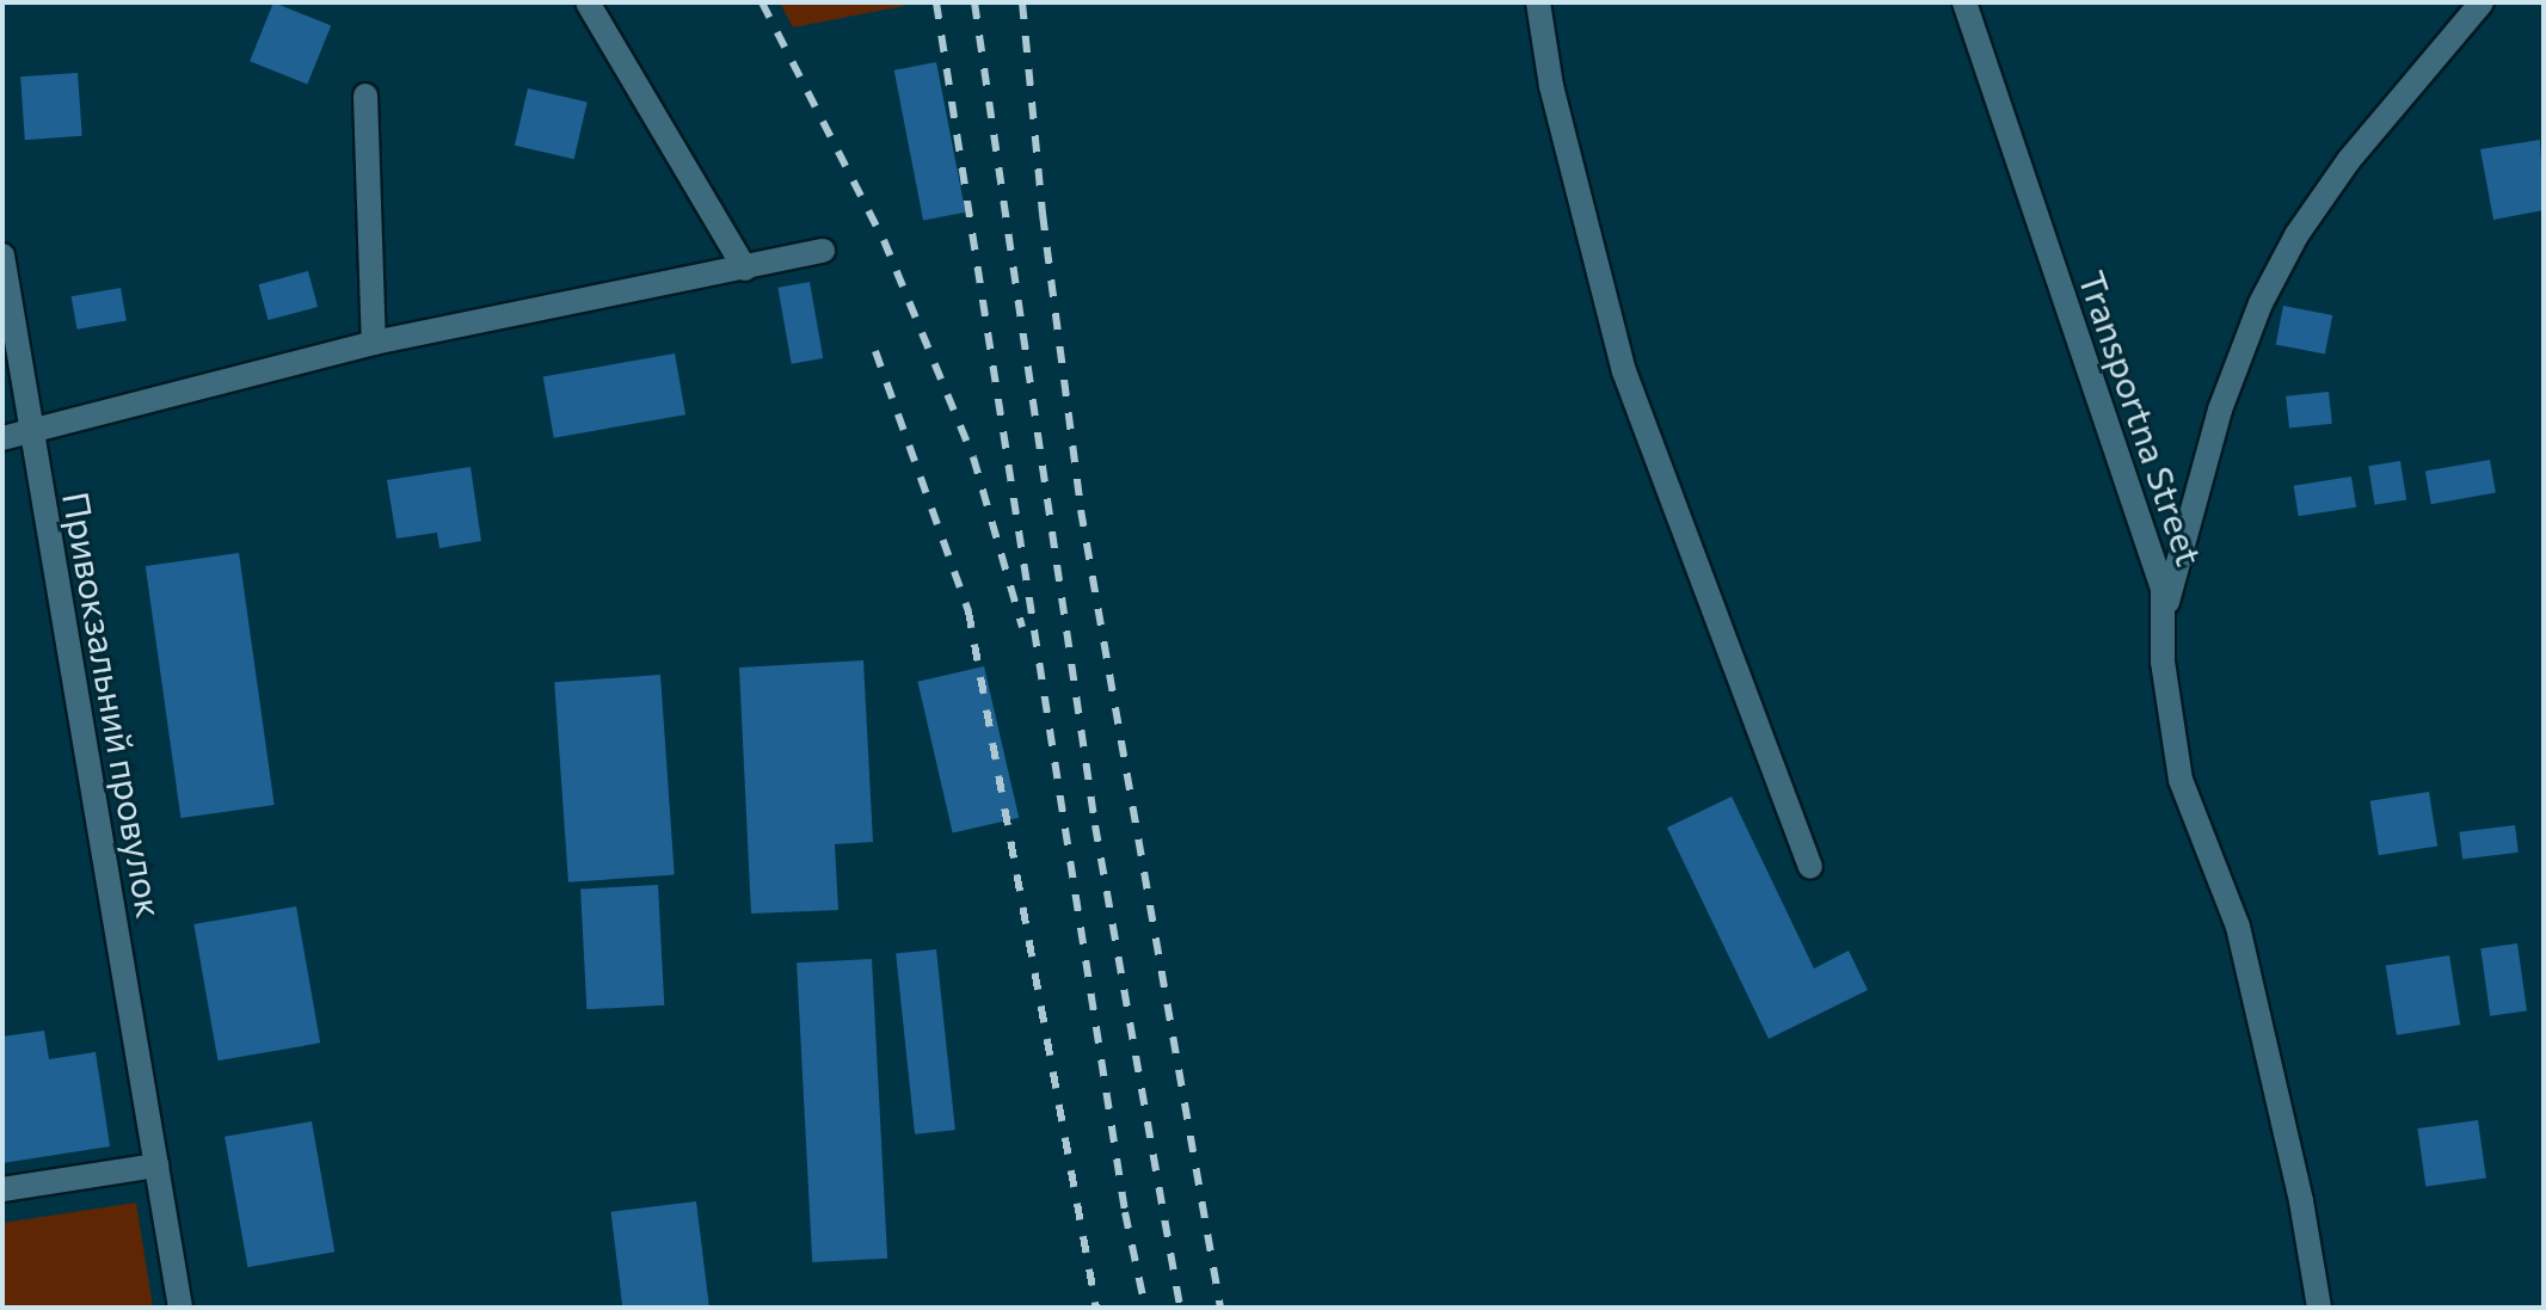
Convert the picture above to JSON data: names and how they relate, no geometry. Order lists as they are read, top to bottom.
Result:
{
  "streets": {
    "street": ["Transportna Street", "Привокзальний провулок"]
  }
}
